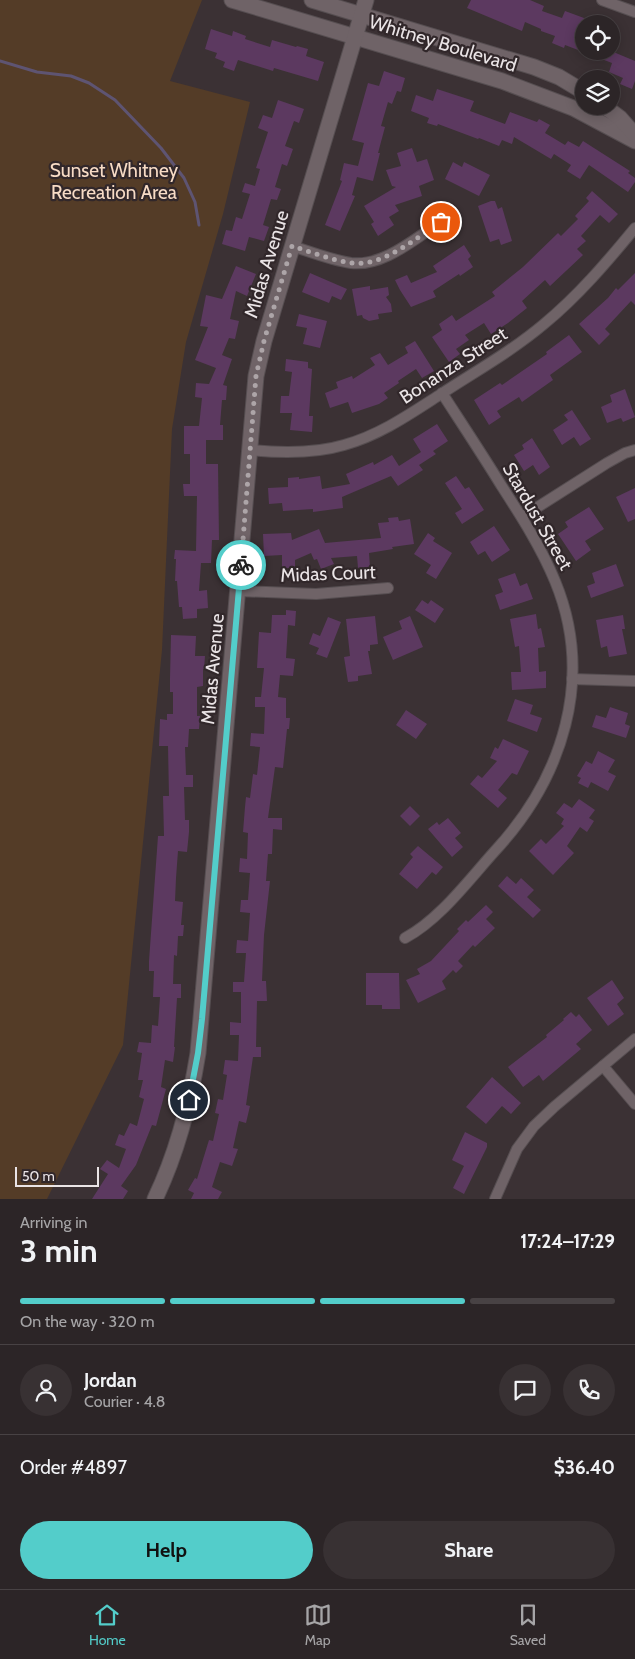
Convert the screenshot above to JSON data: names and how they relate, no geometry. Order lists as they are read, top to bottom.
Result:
{
  "streets": {
    "street": [
      "Whitney Boulevard",
      "Midas Avenue",
      "Bonanza Street",
      "Stardust Street",
      "Midas Court"
    ]
  },
  "crossings": [
    ["Whitney Boulevard", "Midas Avenue"],
    ["Midas Avenue", "Bonanza Street"],
    ["Midas Avenue", "Midas Court"],
    ["Bonanza Street", "Stardust Street"]
  ],
  "parks": ["Sunset Whitney Recreation Area"],
  "scale_bar": "50 m",
  "page": {
    "scale": "50 m",
    "heading": ["3 min", "Arriving in", "17:24–17:29"],
    "panel": [
      "Jordan",
      "Courier · 4.8",
      "Order #4897",
      "$36.40"
    ],
    "bar": "On the way · 320 m",
    "buttons": ["Help", "Share"],
    "tabs": ["Home", "Map", "Saved"]
  }
}
